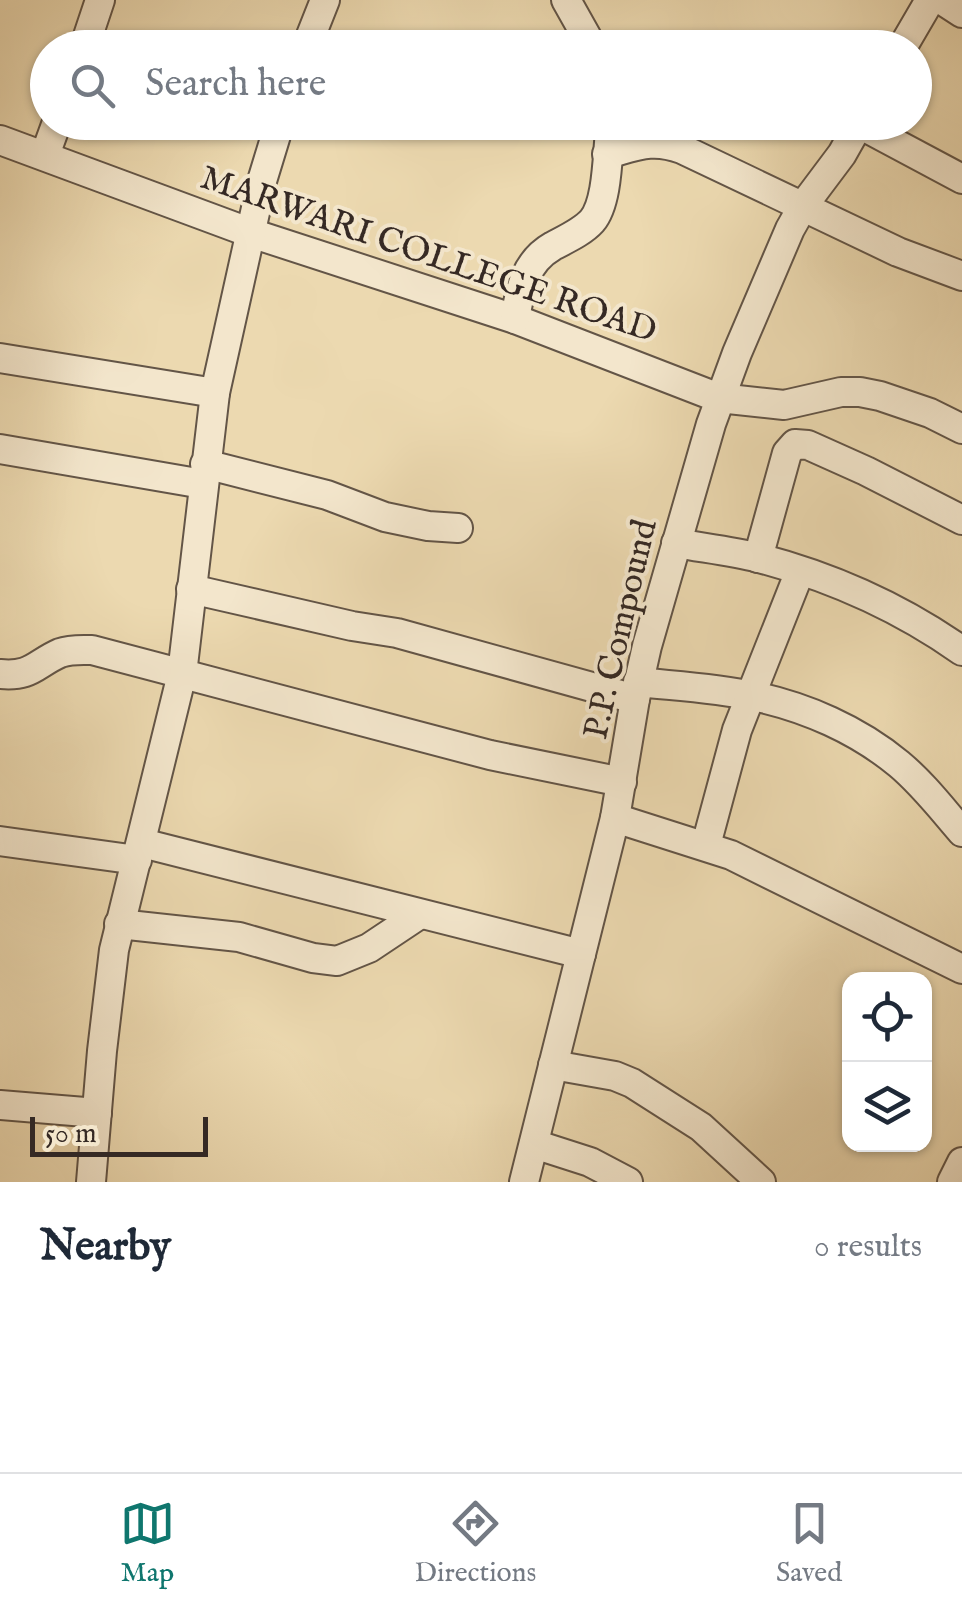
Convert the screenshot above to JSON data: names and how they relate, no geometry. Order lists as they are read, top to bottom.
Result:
{
  "streets": {
    "street": ["MARWARI COLLEGE ROAD", "P.P. Compound"]
  },
  "crossings": [
    ["MARWARI COLLEGE ROAD", "P.P. Compound"]
  ],
  "scale_bar": "50 m",
  "page": {
    "search": "Search here",
    "scale": "50 m",
    "heading": ["Nearby", "0 results"],
    "nav": ["Map", "Directions", "Saved"]
  }
}
